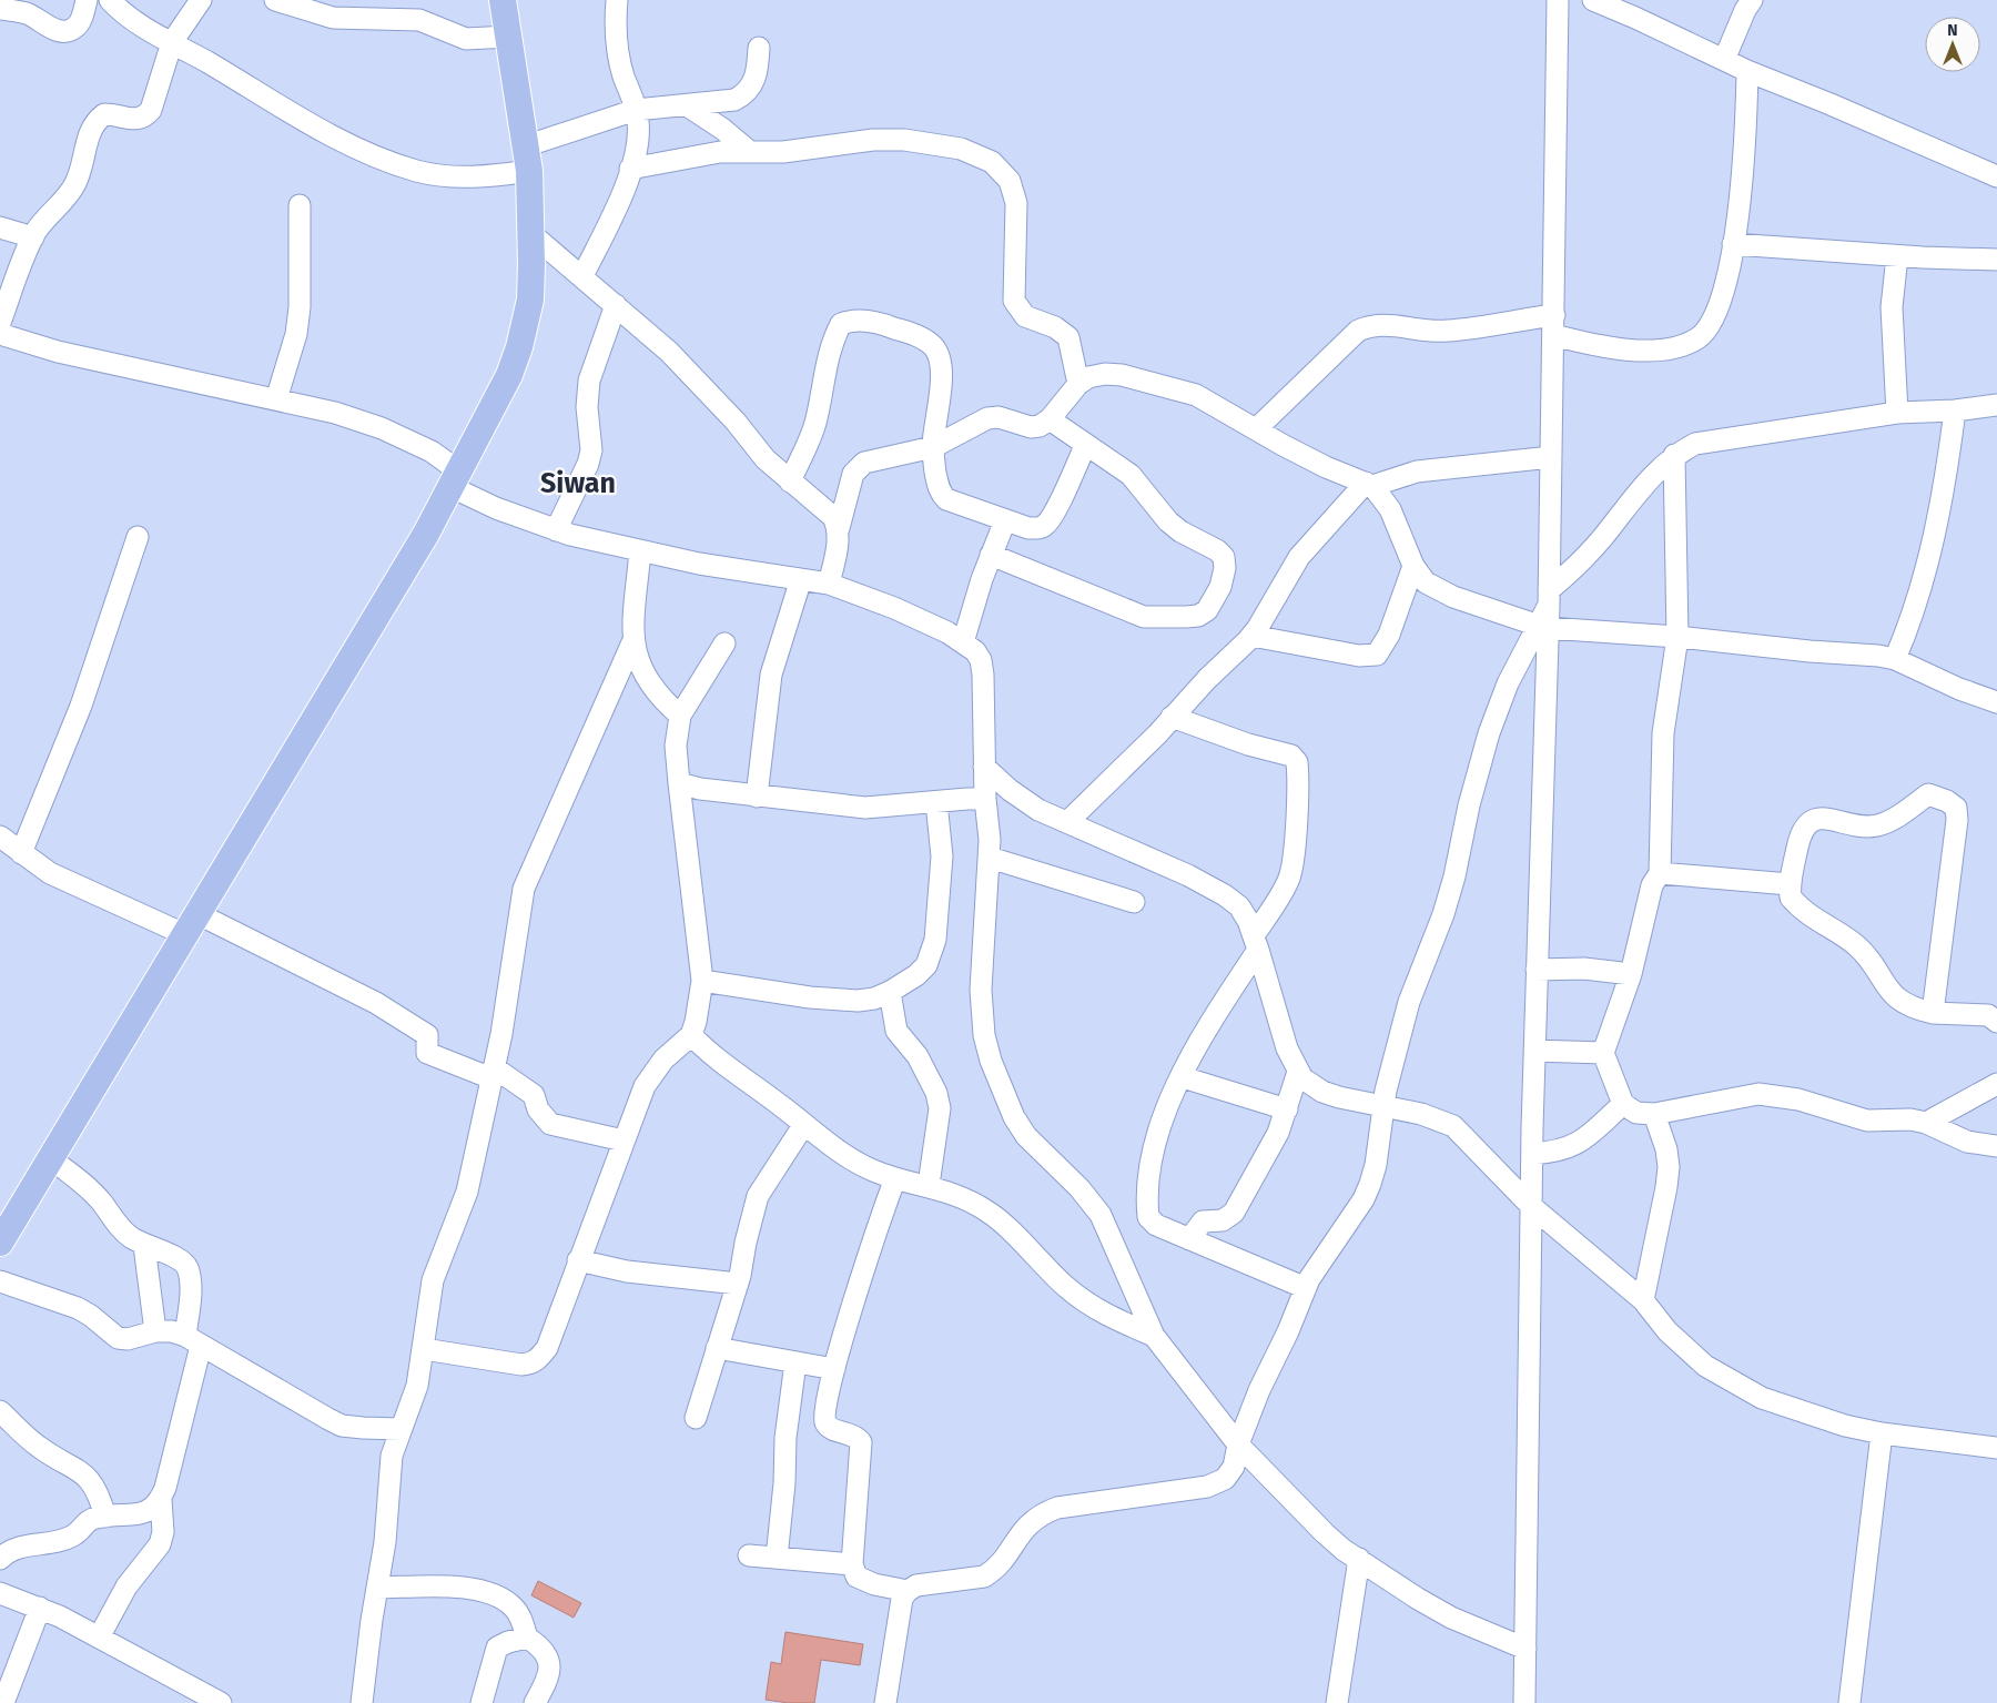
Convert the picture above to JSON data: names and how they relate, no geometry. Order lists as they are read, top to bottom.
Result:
{
  "districts": ["Siwan"],
  "north": "top"
}
